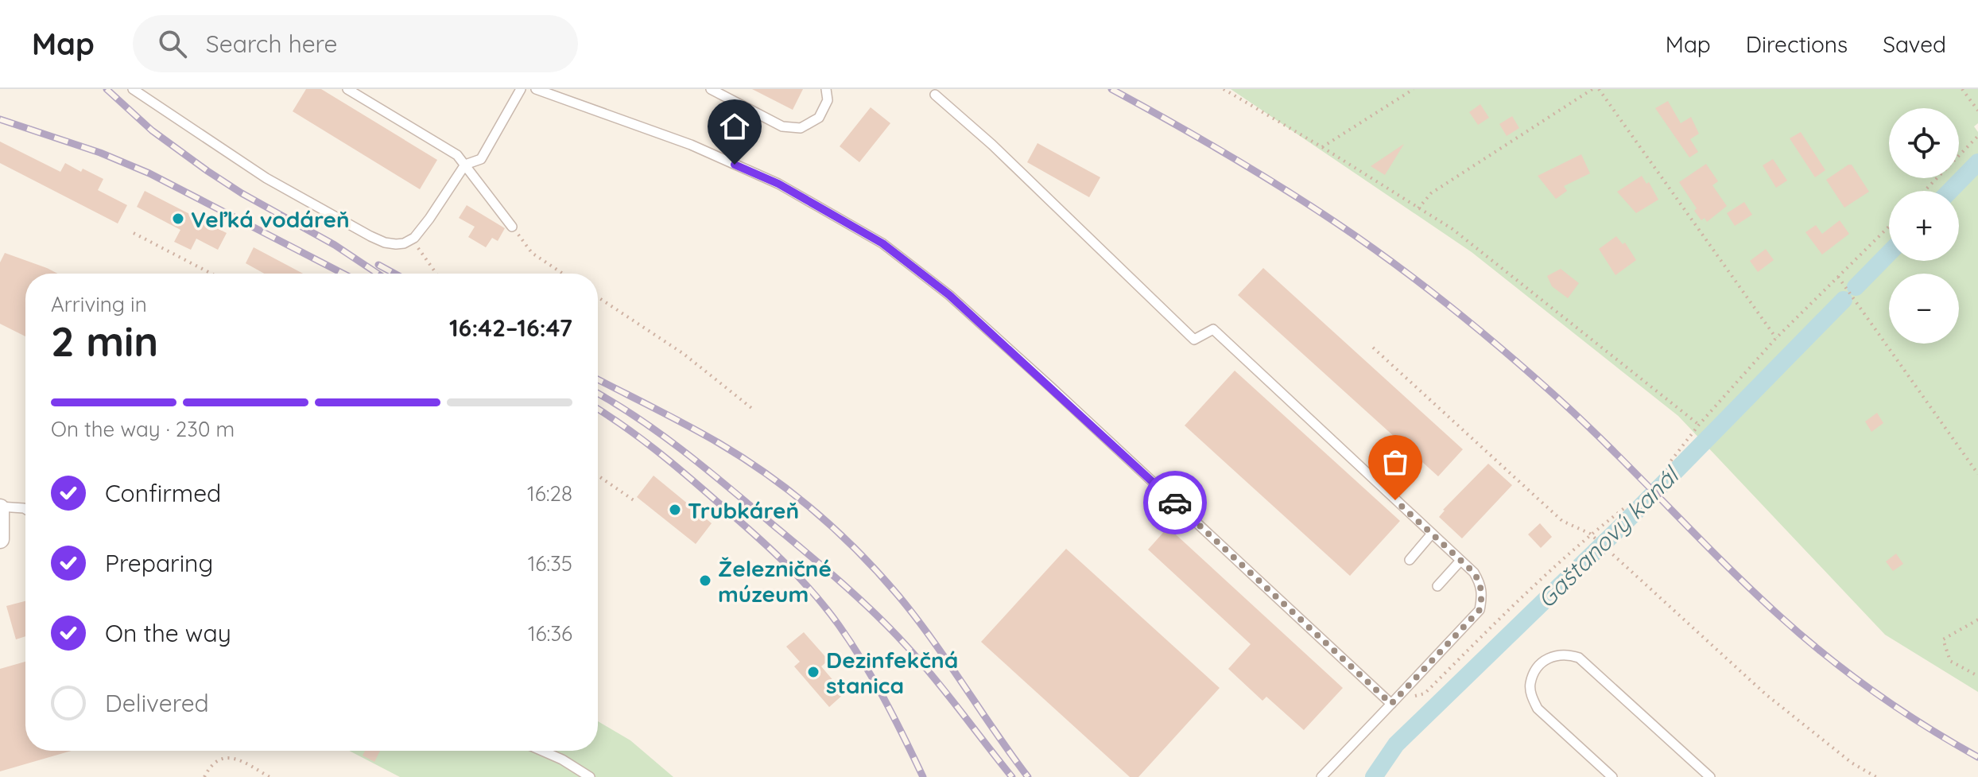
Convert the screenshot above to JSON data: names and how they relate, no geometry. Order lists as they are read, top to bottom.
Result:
{
  "water": ["Gaštanový kanál"],
  "places": [
    "Veľká vodáreň",
    "Trubkáreň",
    "Železničné múzeum",
    "Dezinfekčná stanica"
  ],
  "page": {
    "header": "Map",
    "search": "Search here",
    "nav": ["Map", "Directions", "Saved"],
    "map_buttons": ["+", "−"],
    "heading": ["2 min", "Arriving in", "16:42–16:47"],
    "bar": "On the way · 230 m",
    "list": [
      ["Confirmed", "16:28"],
      ["Preparing", "16:35"],
      ["On the way", "16:36"],
      "Delivered"
    ]
  }
}
